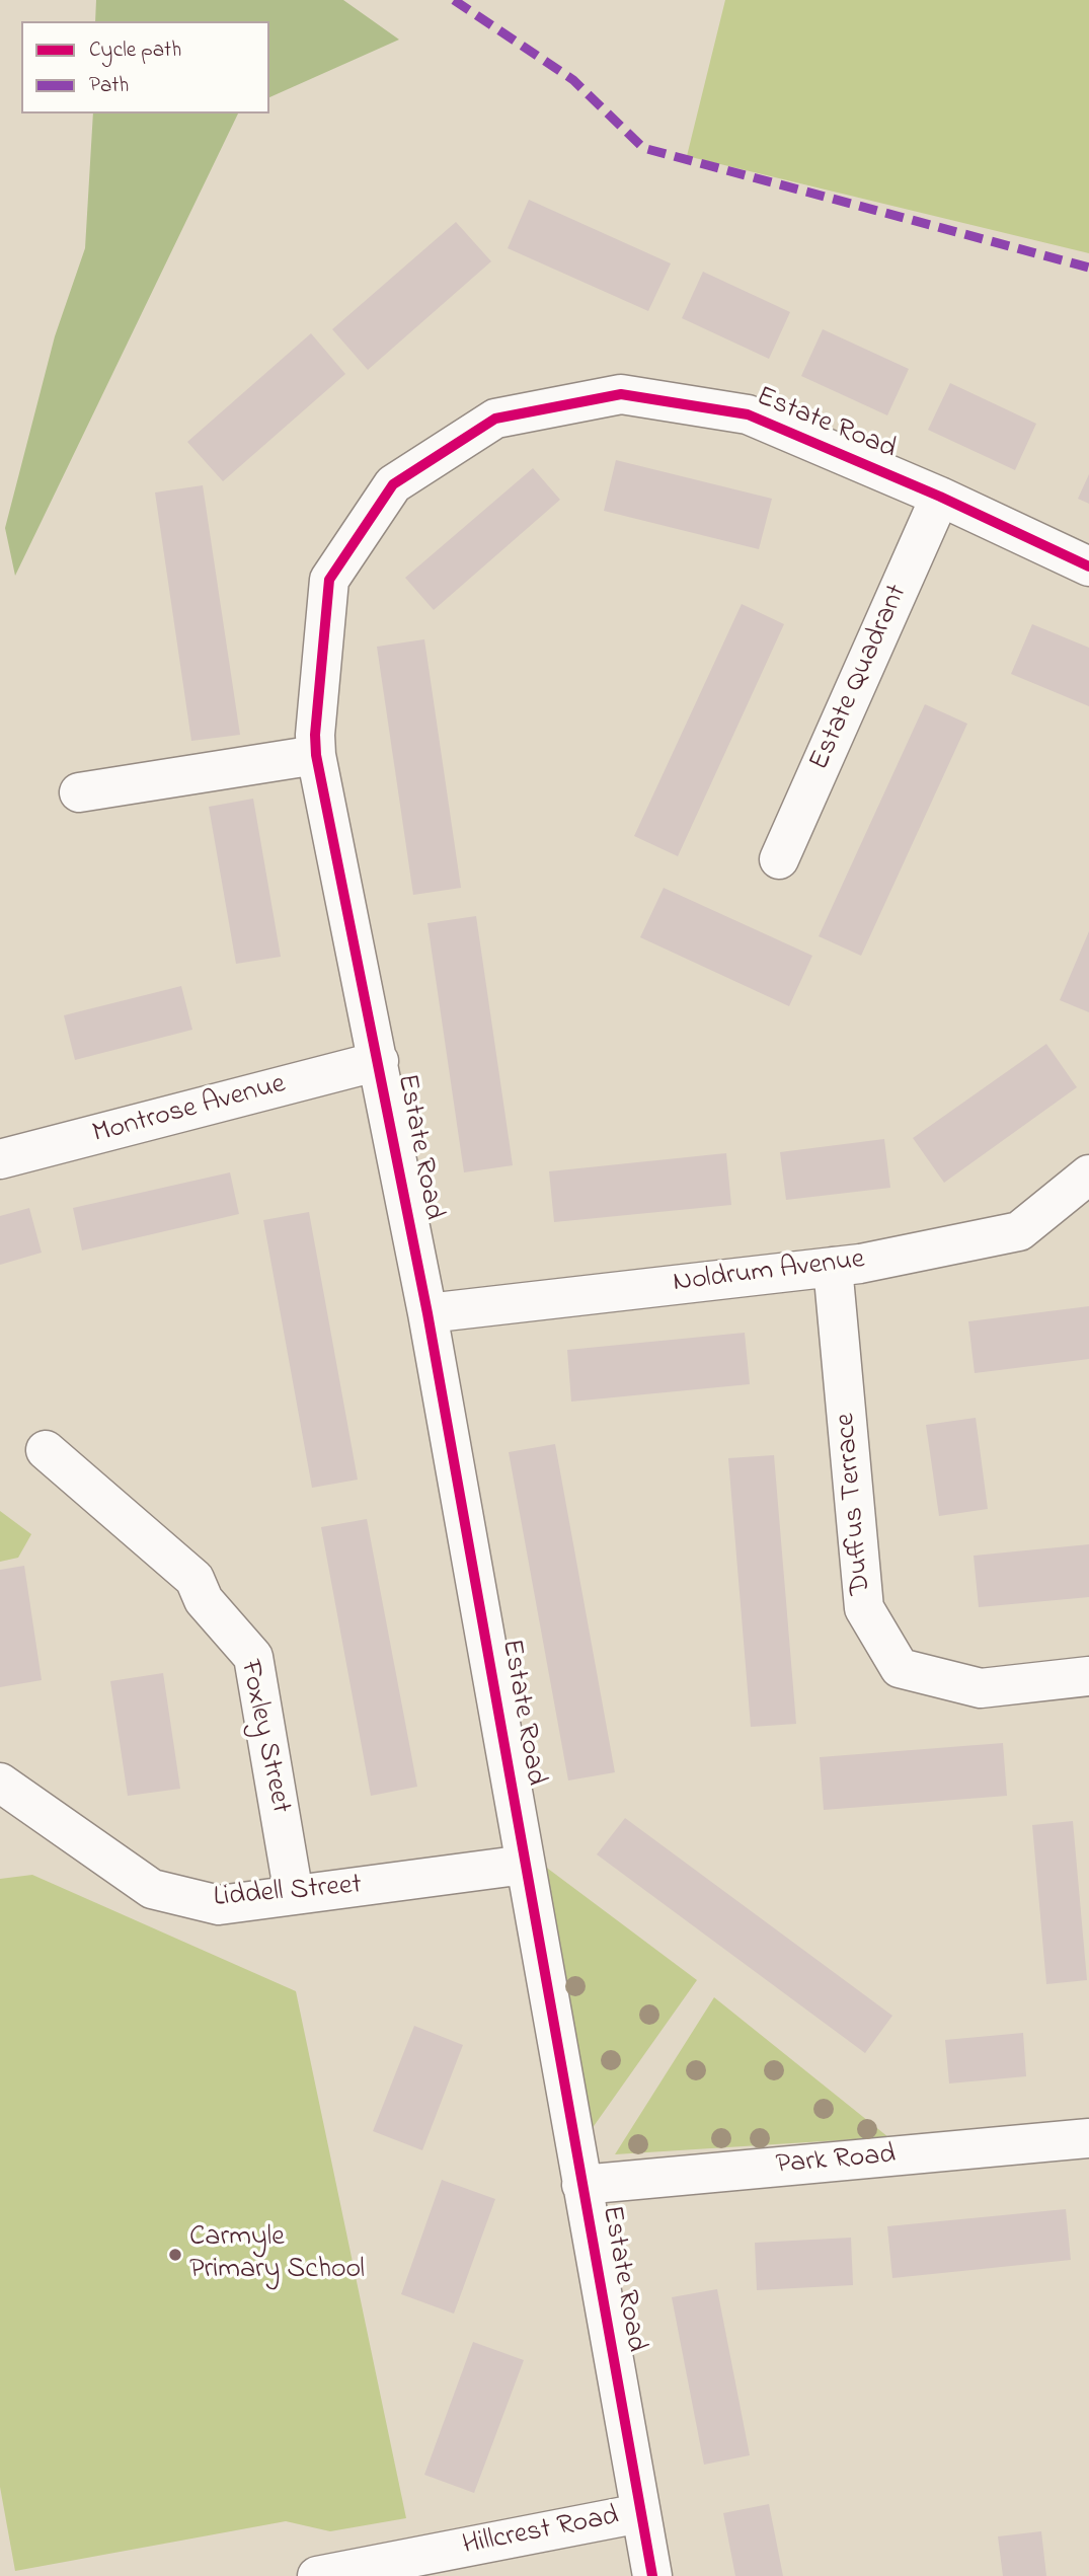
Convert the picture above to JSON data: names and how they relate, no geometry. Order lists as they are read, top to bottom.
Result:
{
  "streets": {
    "street": [
      "Estate Road",
      "Estate Quadrant",
      "Montrose Avenue",
      "Noldrum Avenue",
      "Duffus Terrace",
      "Foxley Street",
      "Liddell Street",
      "Park Road",
      "Hillcrest Road"
    ]
  },
  "crossings": [
    ["Estate Road", "Estate Quadrant"],
    ["Estate Road", "Montrose Avenue"],
    ["Estate Road", "Noldrum Avenue"],
    ["Estate Road", "Liddell Street"],
    ["Estate Road", "Park Road"],
    ["Estate Road", "Hillcrest Road"],
    ["Noldrum Avenue", "Duffus Terrace"],
    ["Foxley Street", "Liddell Street"]
  ],
  "places": ["Carmyle Primary School"],
  "legend": ["Cycle path", "Path"]
}
